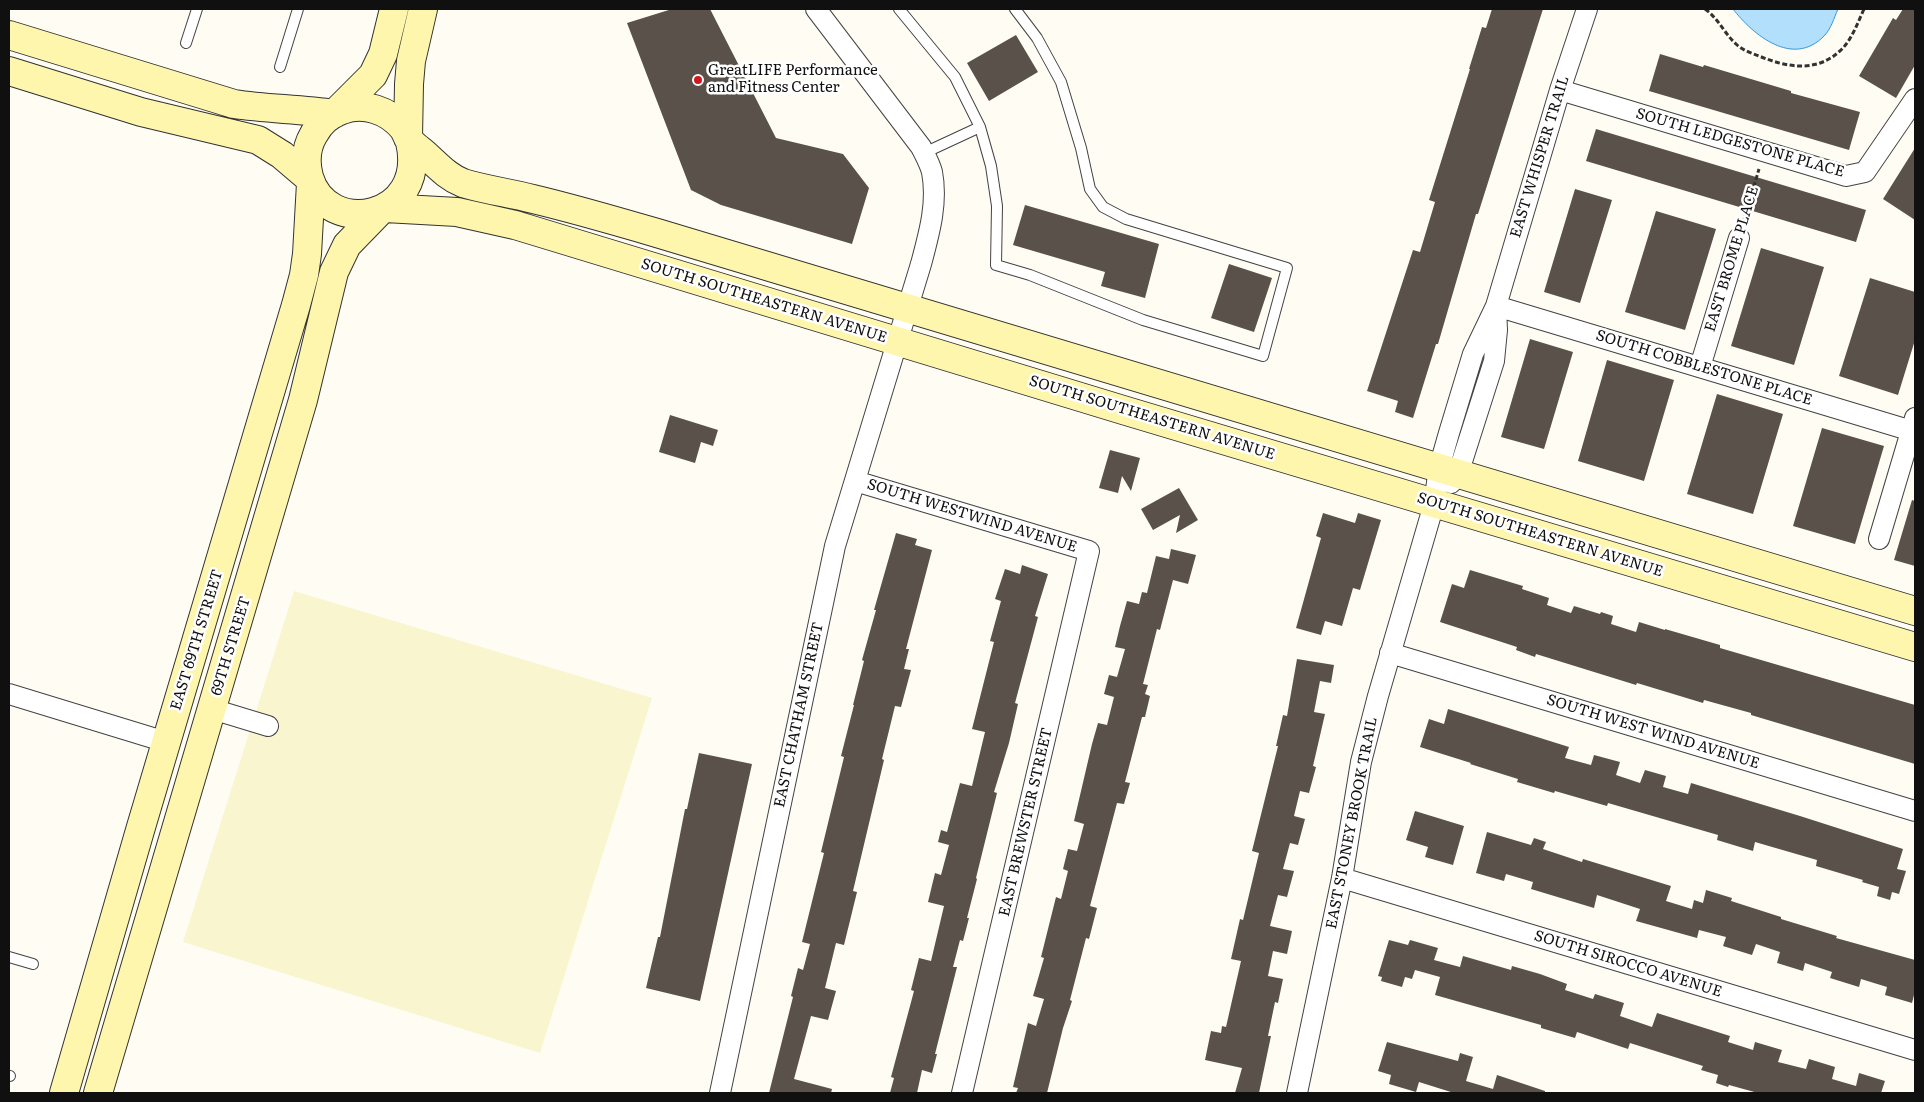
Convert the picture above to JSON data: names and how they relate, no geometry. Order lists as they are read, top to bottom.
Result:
{
  "streets": {
    "main road": ["SOUTH SOUTHEASTERN AVENUE", "EAST 69TH STREET", "69TH STREET"],
    "street": [
      "SOUTH LEDGESTONE PLACE",
      "EAST WHISPER TRAIL",
      "EAST BROME PLACE",
      "SOUTH COBBLESTONE PLACE",
      "SOUTH WESTWIND AVENUE",
      "EAST CHATHAM STREET",
      "SOUTH WEST WIND AVENUE",
      "EAST BREWSTER STREET",
      "EAST STONEY BROOK TRAIL",
      "SOUTH SIROCCO AVENUE"
    ]
  },
  "crossings": [
    ["SOUTH LEDGESTONE PLACE", "EAST WHISPER TRAIL"],
    ["SOUTH LEDGESTONE PLACE", "EAST BROME PLACE"],
    ["EAST WHISPER TRAIL", "SOUTH SOUTHEASTERN AVENUE"],
    ["EAST WHISPER TRAIL", "SOUTH COBBLESTONE PLACE"],
    ["EAST WHISPER TRAIL", "EAST STONEY BROOK TRAIL"],
    ["EAST BROME PLACE", "SOUTH COBBLESTONE PLACE"],
    ["SOUTH SOUTHEASTERN AVENUE", "EAST 69TH STREET"],
    ["SOUTH SOUTHEASTERN AVENUE", "69TH STREET"],
    ["SOUTH SOUTHEASTERN AVENUE", "EAST CHATHAM STREET"],
    ["SOUTH SOUTHEASTERN AVENUE", "EAST STONEY BROOK TRAIL"],
    ["SOUTH WESTWIND AVENUE", "EAST CHATHAM STREET"],
    ["SOUTH WESTWIND AVENUE", "EAST BREWSTER STREET"],
    ["EAST 69TH STREET", "69TH STREET"],
    ["SOUTH WEST WIND AVENUE", "EAST STONEY BROOK TRAIL"],
    ["EAST STONEY BROOK TRAIL", "SOUTH SIROCCO AVENUE"]
  ],
  "places": ["GreatLIFE Performance and Fitness Center"]
}
